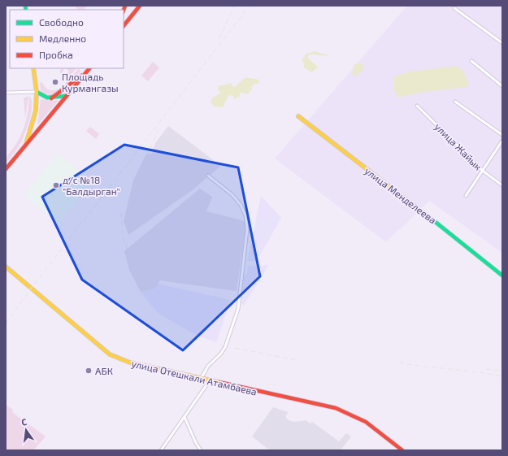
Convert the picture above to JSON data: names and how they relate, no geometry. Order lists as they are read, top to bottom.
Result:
{
  "streets": {
    "street": ["улица Жайык", "улица Менделеева", "улица Отешкали Атамбаева"]
  },
  "places": ["Площадь Курмангазы", "д/с №18 \"Балдырган\"", "АБК"],
  "legend": ["Свободно", "Медленно", "Пробка"],
  "north": "top"
}
